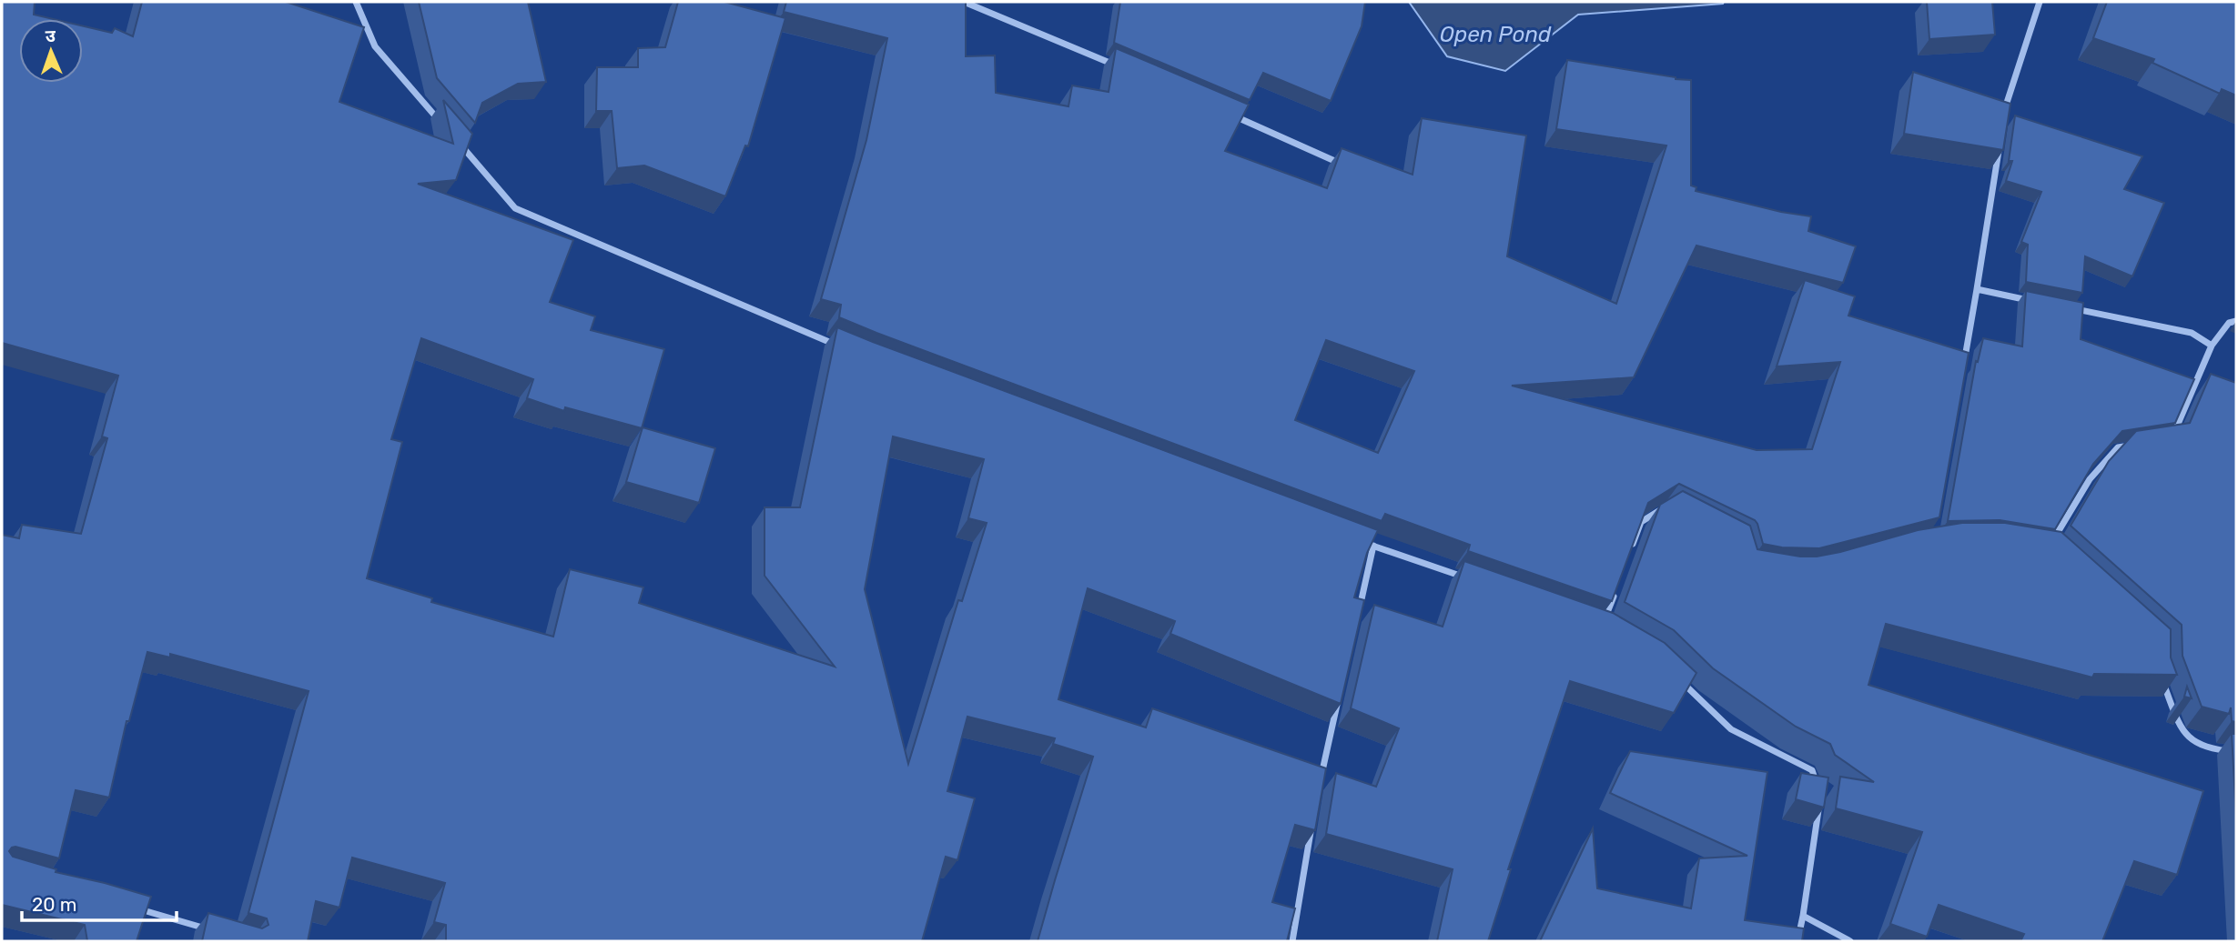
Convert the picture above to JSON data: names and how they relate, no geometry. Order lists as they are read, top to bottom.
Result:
{
  "water": ["Open Pond"],
  "scale_bar": "20 m",
  "north": "top"
}
